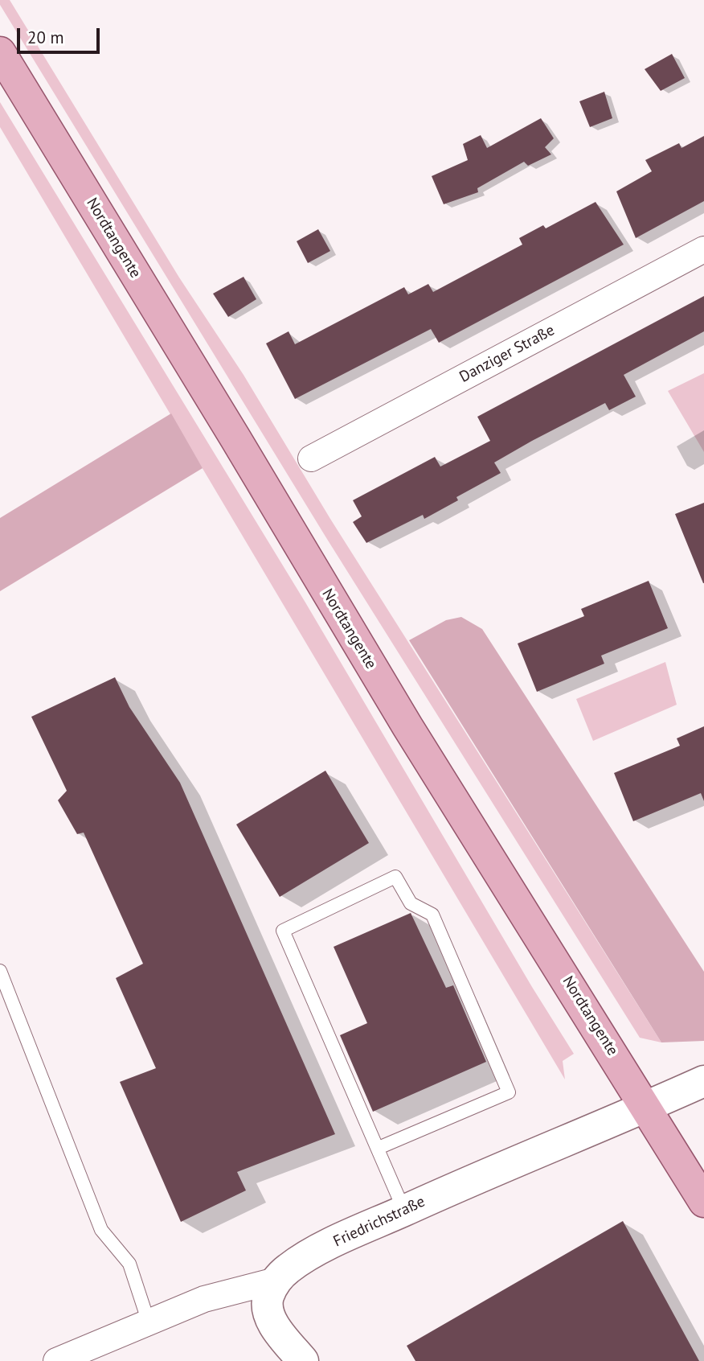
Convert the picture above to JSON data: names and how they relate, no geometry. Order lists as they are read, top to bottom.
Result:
{
  "streets": {
    "main road": ["Nordtangente"],
    "street": ["Danziger Straße", "Friedrichstraße"]
  },
  "crossings": [
    ["Nordtangente", "Friedrichstraße"]
  ],
  "scale_bar": "20 m"
}
